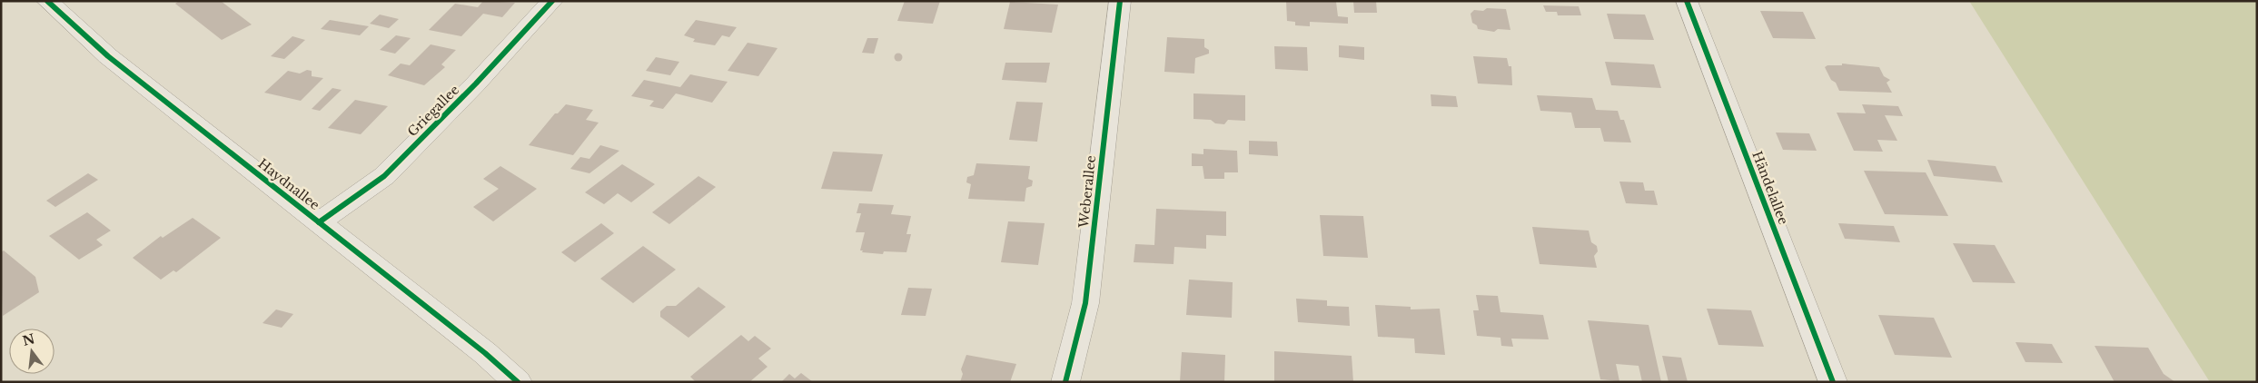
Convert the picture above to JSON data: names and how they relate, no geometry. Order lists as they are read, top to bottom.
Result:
{
  "streets": {
    "street": [
      "Griegallee",
      "Haydnallee",
      "Händelallee",
      "Weberallee"
    ]
  },
  "crossings": [
    ["Griegallee", "Haydnallee"]
  ],
  "north": "top"
}
